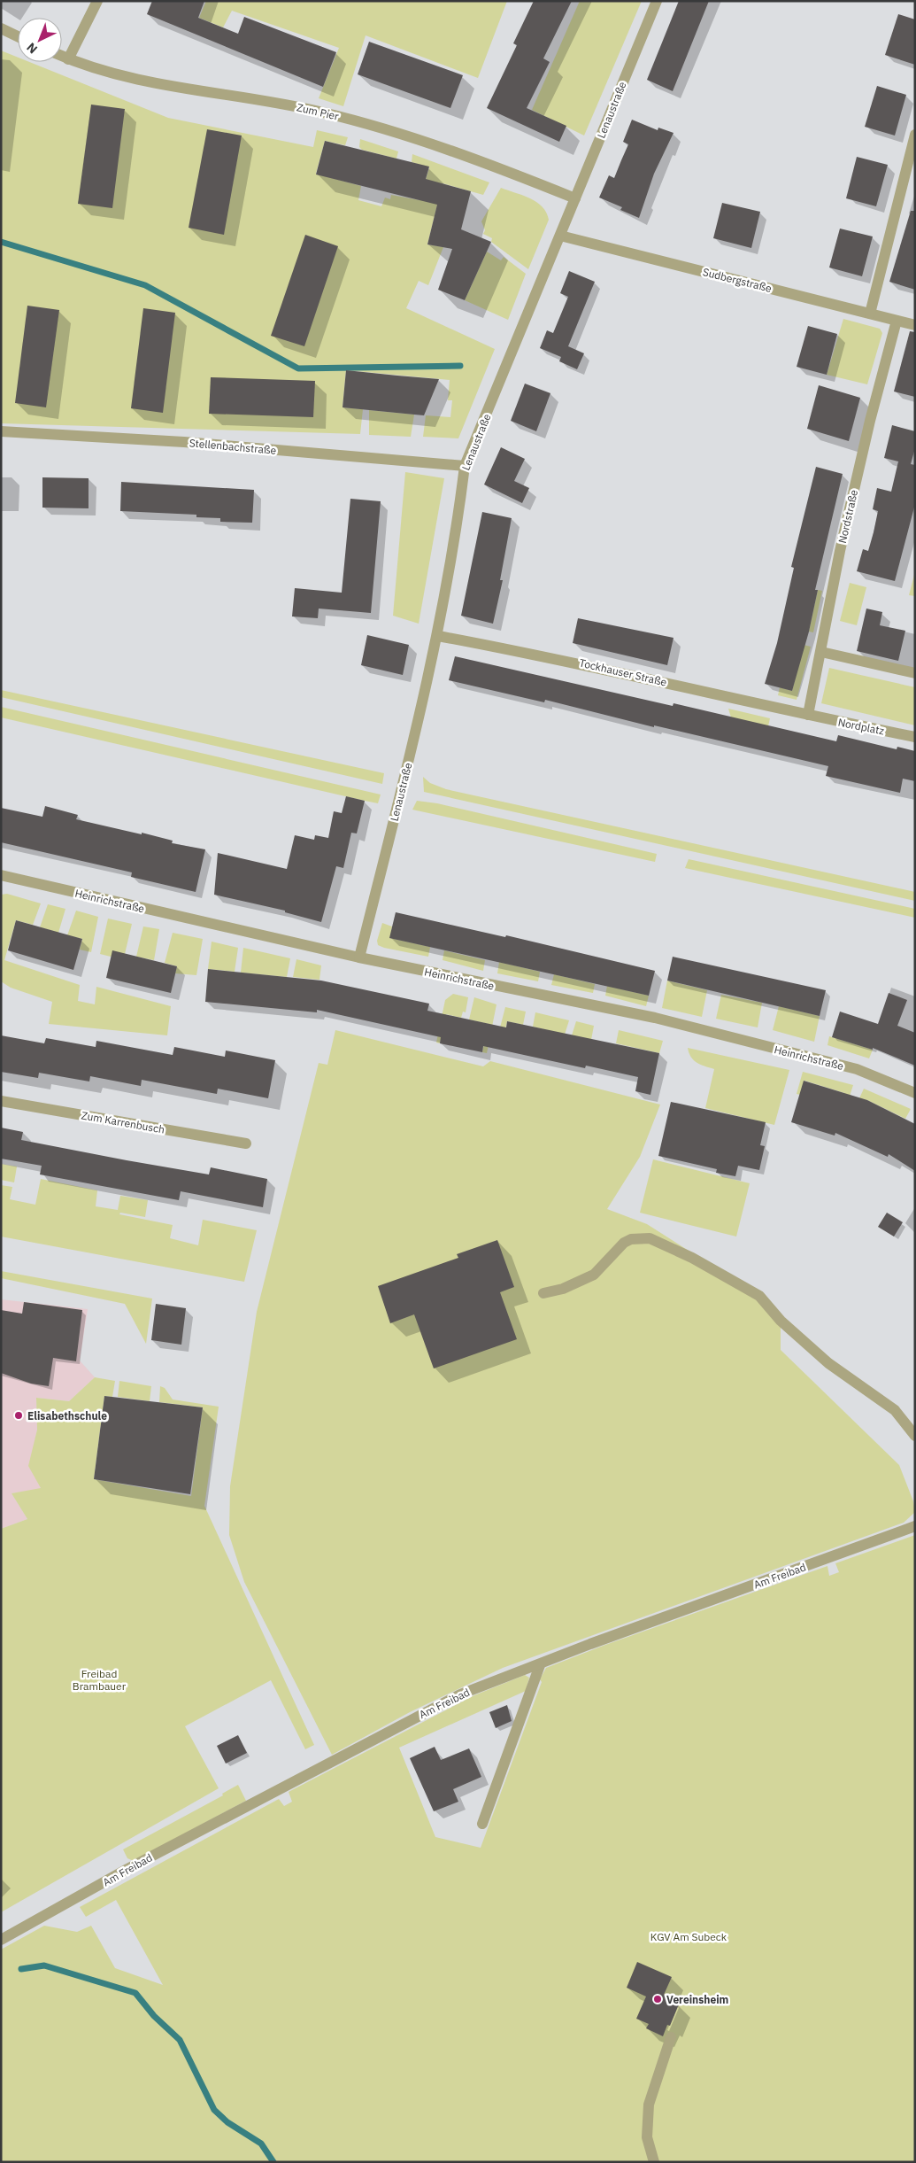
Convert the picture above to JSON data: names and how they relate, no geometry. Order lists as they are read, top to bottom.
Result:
{
  "streets": {
    "street": [
      "Lenaustraße",
      "Zum Pier",
      "Sudbergstraße",
      "Stellenbachstraße",
      "Nordstraße",
      "Tockhauser Straße",
      "Nordplatz",
      "Heinrichstraße",
      "Zum Karrenbusch",
      "Am Freibad"
    ]
  },
  "crossings": [
    ["Lenaustraße", "Zum Pier"],
    ["Lenaustraße", "Sudbergstraße"],
    ["Lenaustraße", "Stellenbachstraße"],
    ["Lenaustraße", "Tockhauser Straße"],
    ["Lenaustraße", "Heinrichstraße"],
    ["Sudbergstraße", "Nordstraße"],
    ["Nordstraße", "Tockhauser Straße"],
    ["Nordstraße", "Nordplatz"],
    ["Tockhauser Straße", "Nordplatz"]
  ],
  "parks": ["Freibad Brambauer", "KGV Am Subeck"],
  "places": ["Elisabethschule", "Vereinsheim"],
  "north": "bottom left"
}
